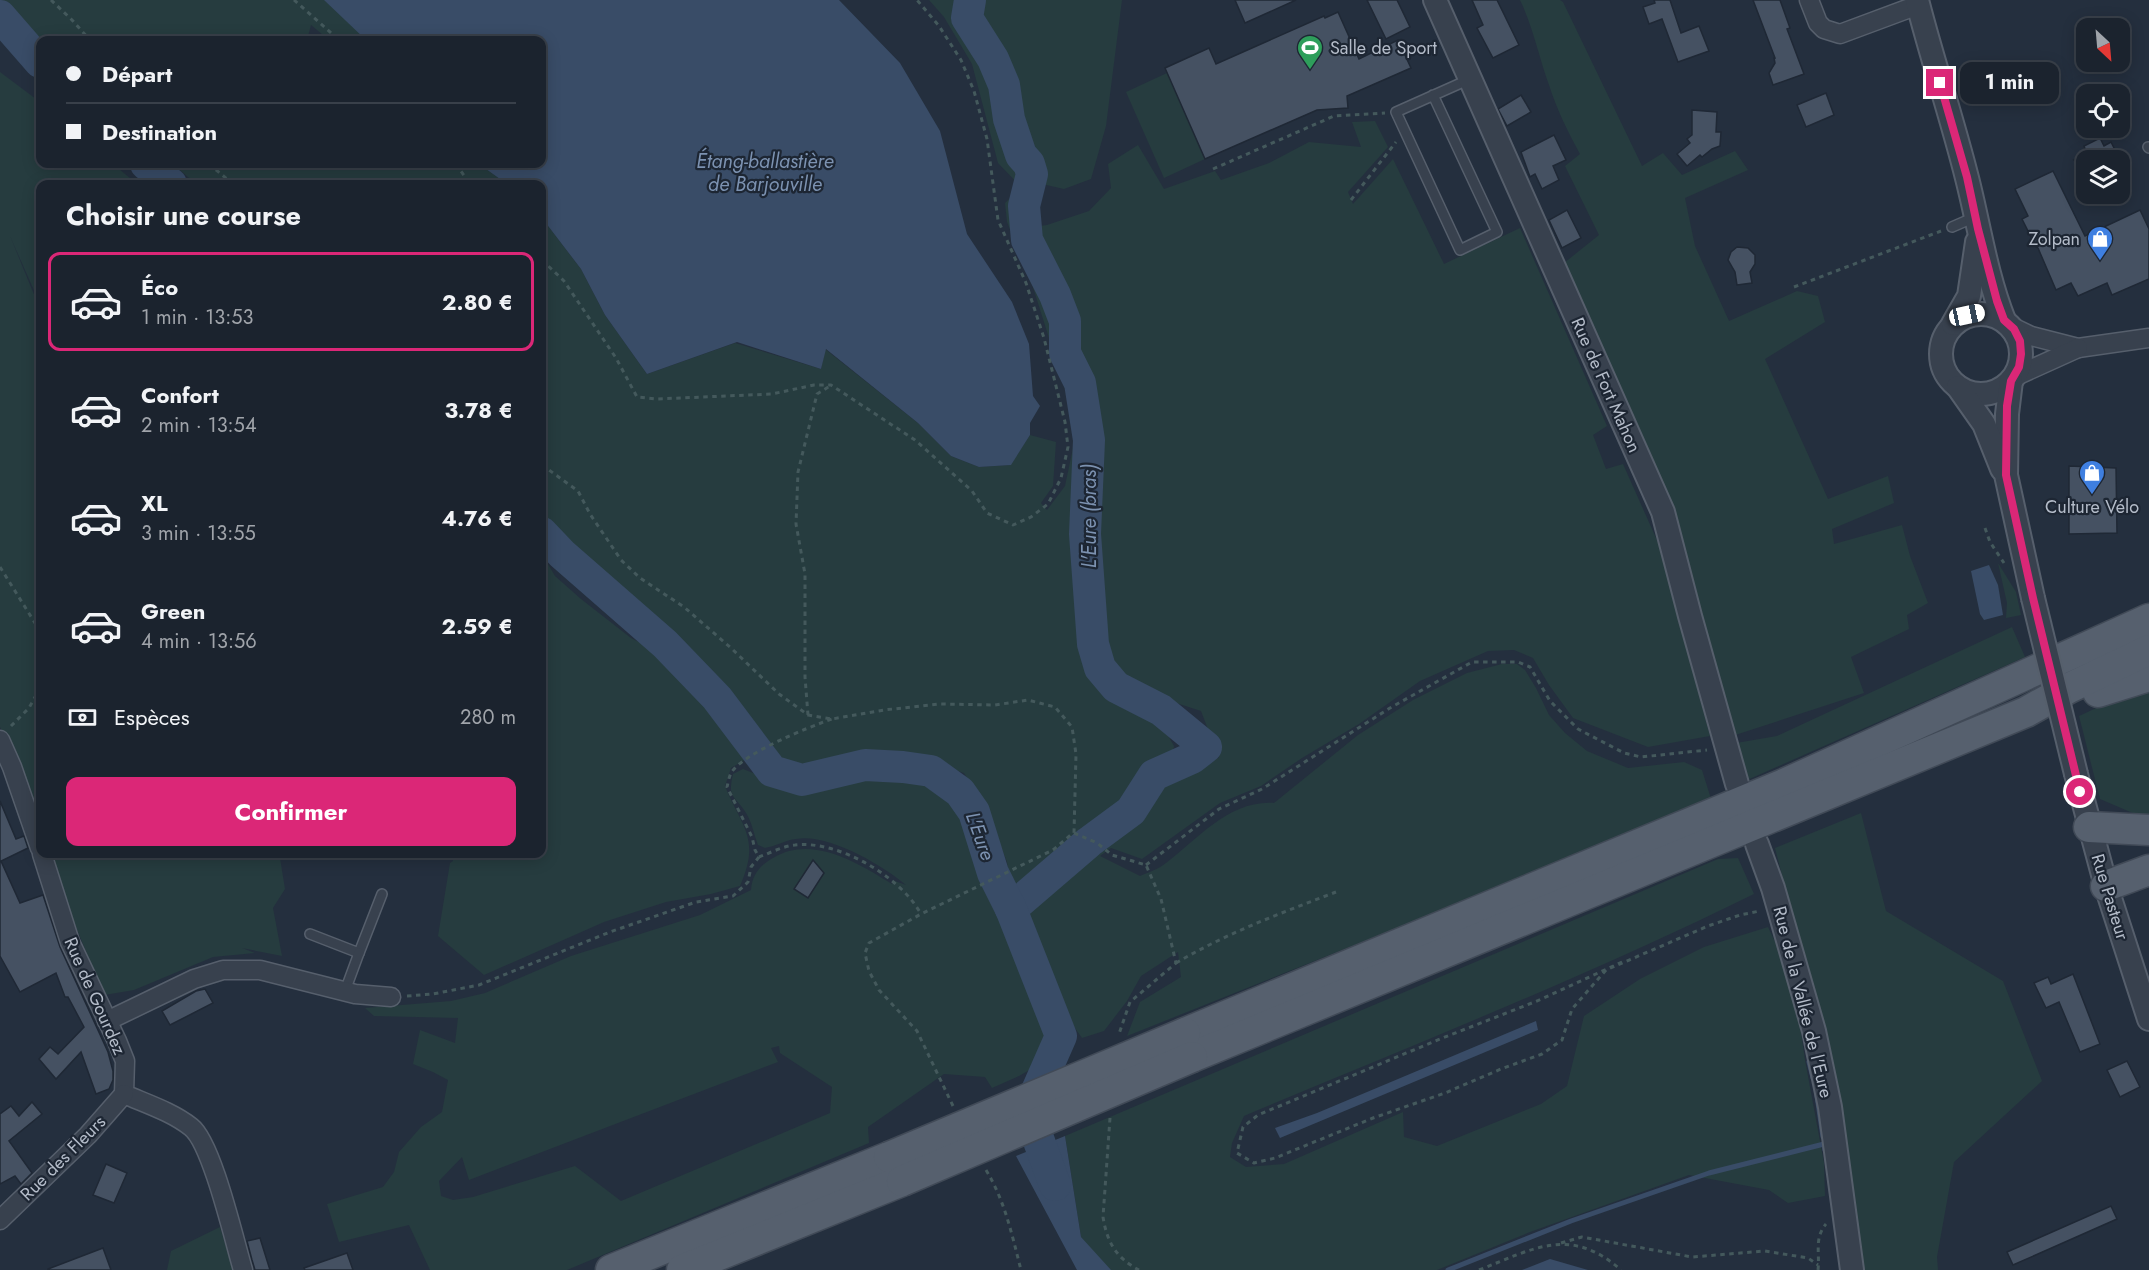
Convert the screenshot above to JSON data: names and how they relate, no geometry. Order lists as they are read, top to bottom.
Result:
{
  "streets": {
    "street": [
      "Rue de Fort Mahon",
      "Rue Pasteur",
      "Rue de Gourdez",
      "Rue de la Vallée de l'Eure",
      "Rue des Fleurs"
    ]
  },
  "crossings": [
    ["Rue de Gourdez", "Rue des Fleurs"]
  ],
  "water": ["Étang-ballastière de Barjouville", "L'Eure (bras)", "L'Eure"],
  "places": {
    "sports": ["Salle de Sport"],
    "shop": ["Zolpan", "Culture Vélo"]
  },
  "north": "bottom right",
  "page": {
    "banner": ["Départ", "Destination"],
    "bubble": "1 min",
    "heading": "Choisir une course",
    "list": [
      {
        "name": "Éco",
        "note": "1 min · 13:53",
        "value": "2.80 €"
      },
      {
        "name": "Confort",
        "note": "2 min · 13:54",
        "value": "3.78 €"
      },
      {
        "name": "XL",
        "note": "3 min · 13:55",
        "value": "4.76 €"
      },
      {
        "name": "Green",
        "note": "4 min · 13:56",
        "value": "2.59 €"
      }
    ],
    "pay": ["Espèces", "280 m"],
    "buttons": "Confirmer"
  }
}
